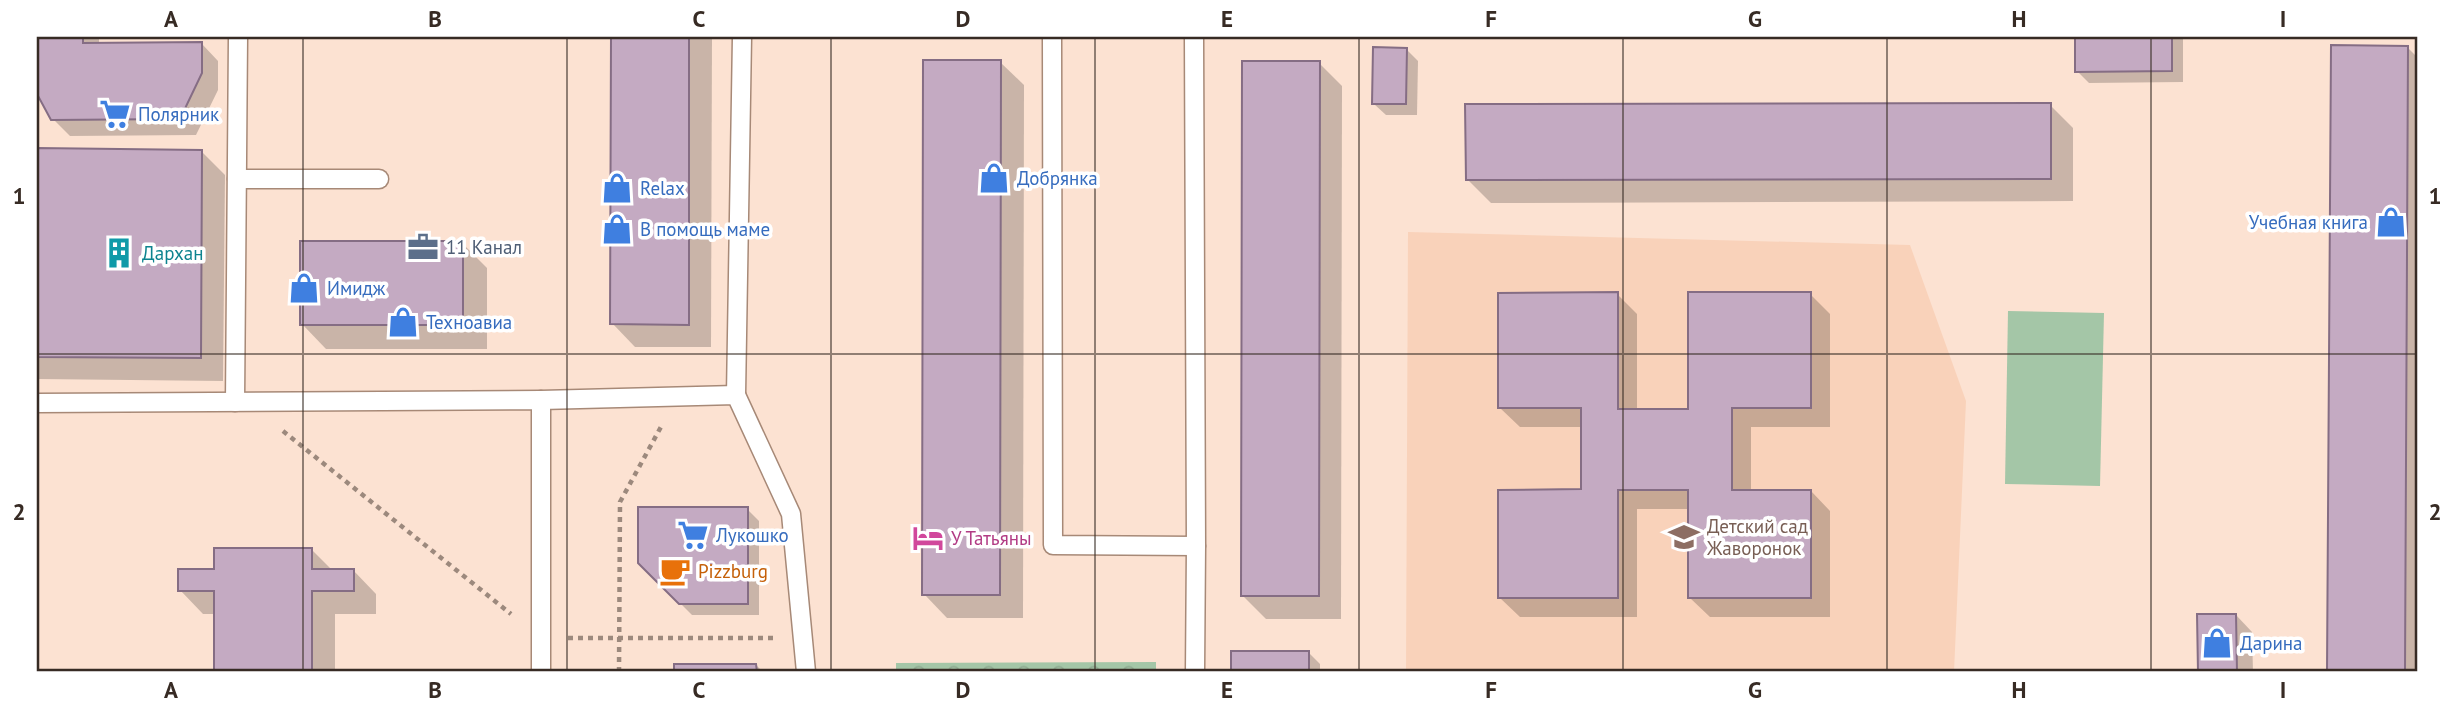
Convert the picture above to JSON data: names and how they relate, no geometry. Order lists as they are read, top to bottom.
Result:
{
  "places": {
    "supermarket": ["Полярник", "Лукошко"],
    "shop": [
      "Добрянка",
      "Relax",
      "Учебная книга",
      "В помощь маме",
      "Имидж",
      "Техноавиа",
      "Дарина"
    ],
    "office": ["11 Канал"],
    "building": ["Дархан"],
    "school or university": ["Детский сад Жаворонок"],
    "hotel": ["У Татьяны"],
    "cafe": ["Pizzburg"]
  },
  "grid": {
    "columns": [
      "A",
      "B",
      "C",
      "D",
      "E",
      "F",
      "G",
      "H",
      "I"
    ],
    "rows": ["1", "2"]
  }
}
